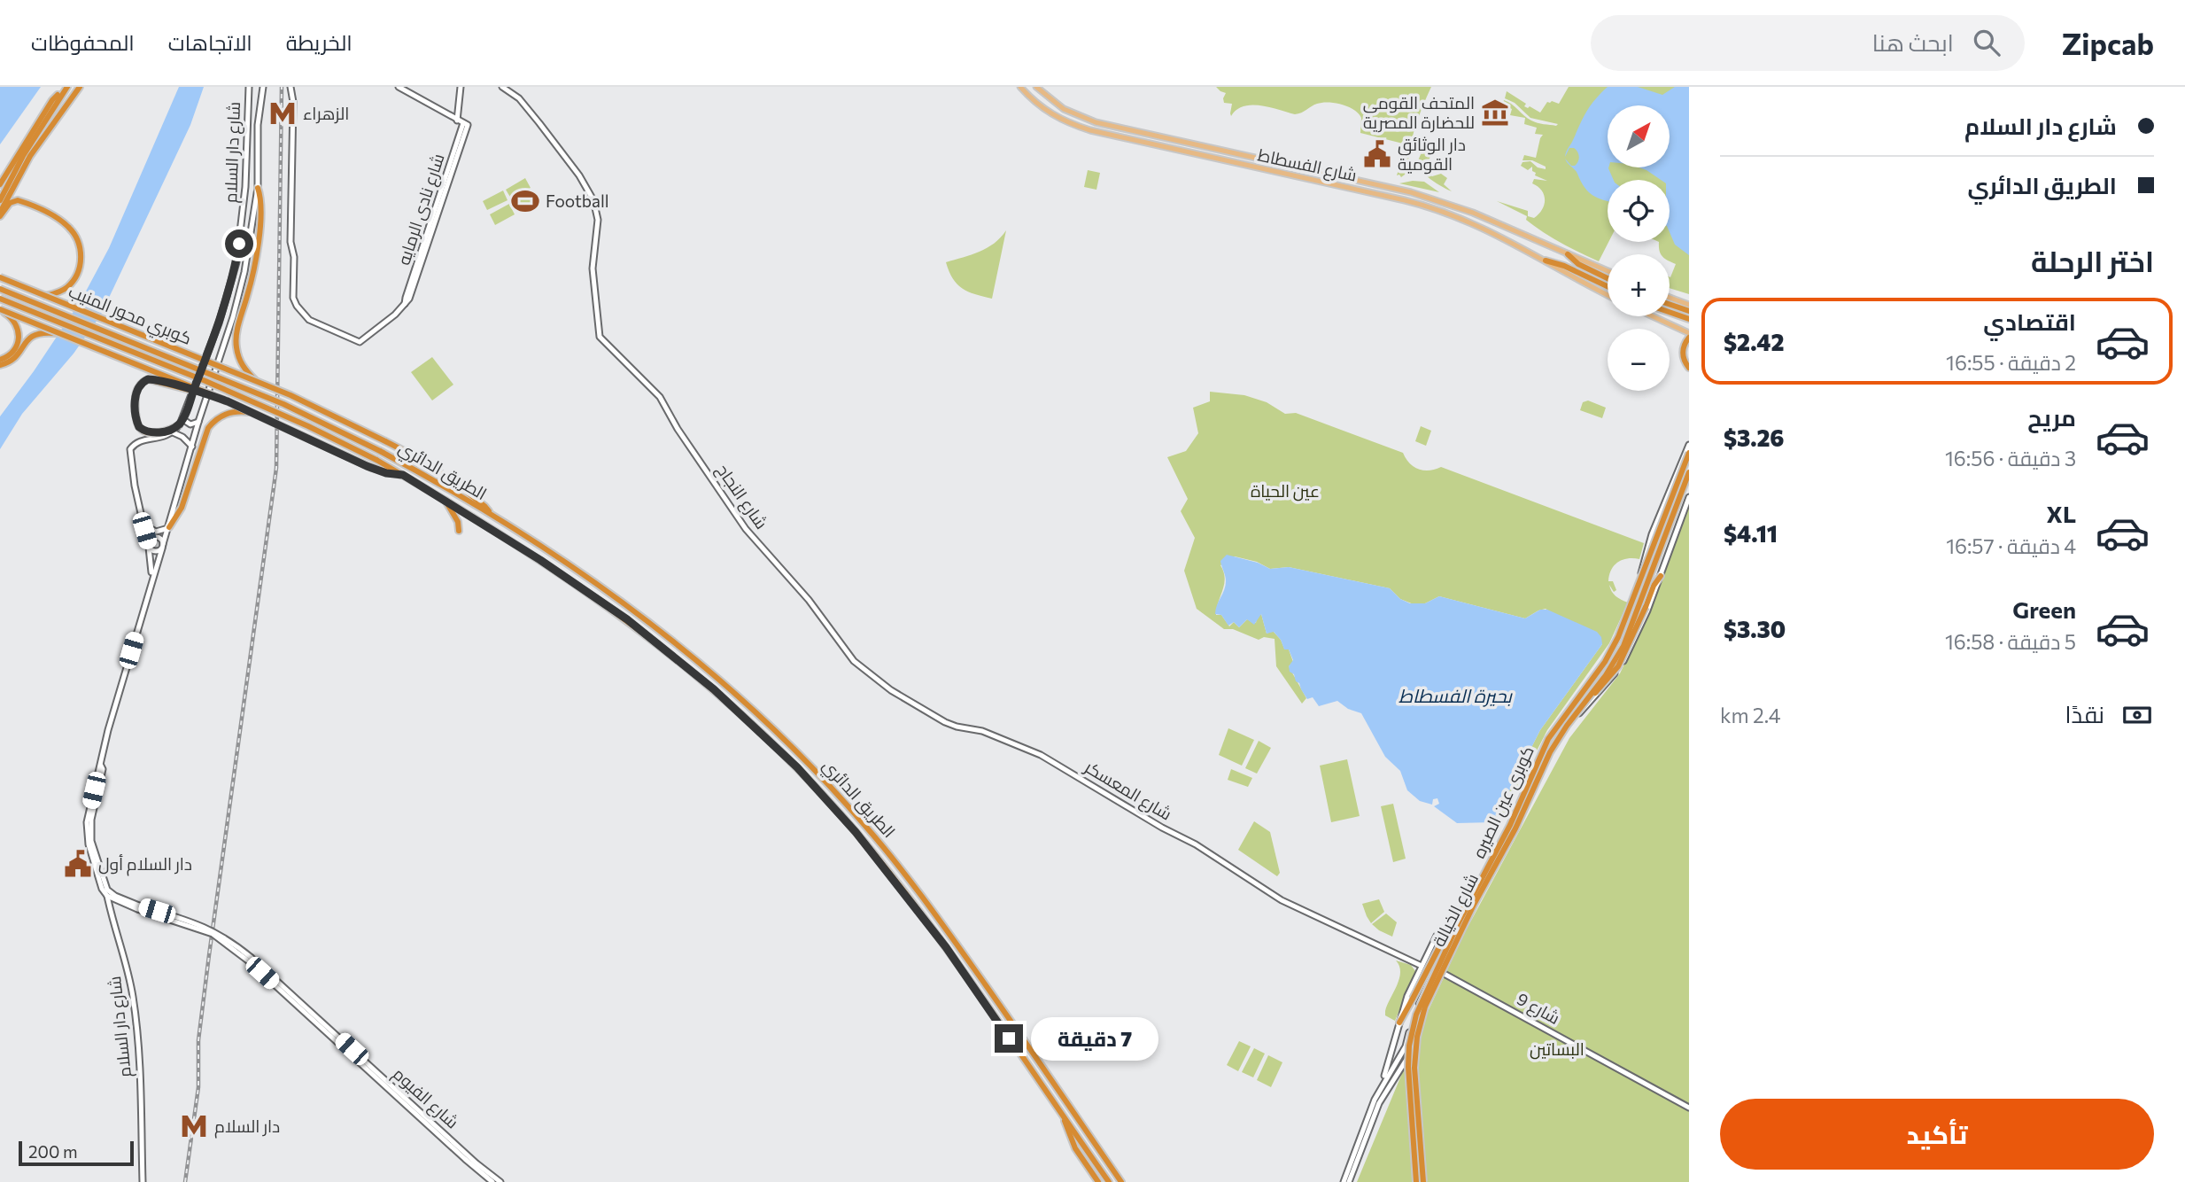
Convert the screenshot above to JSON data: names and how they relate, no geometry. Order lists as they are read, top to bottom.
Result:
{
  "streets": {
    "highway": ["كوبري محور المنيب", "الطريق الدائري", "كوبرى عين الصيره"],
    "main road": ["شارع الفسطاط"],
    "street": [
      "شارع دار السلام",
      "شارع نادى الرمايه",
      "شارع النجاح",
      "شارع المعسكر",
      "شارع الخيالة",
      "شارع 9",
      "شارع الفيوم"
    ]
  },
  "crossings": [
    ["كوبري محور المنيب", "الطريق الدائري"],
    ["شارع النجاح", "شارع المعسكر"],
    ["شارع الخيالة", "شارع 9"]
  ],
  "water": ["بحيرة الفسطاط"],
  "parks": ["عين الحياة", "البساتين"],
  "places": {
    "museum": ["المتحف القومى للحضارة المصرية"],
    "metro station": ["الزهراء", "دار السلام"],
    "public building": ["دار الوثائق القومية", "دار السلام أول"],
    "sports": ["Football"]
  },
  "scale_bar": "200 m",
  "north": "top right",
  "page": {
    "header": "Zipcab",
    "search": "ابحث هنا",
    "nav": ["الخريطة", "الاتجاهات", "المحفوظات"],
    "banner": ["شارع دار السلام", "الطريق الدائري"],
    "map_buttons": ["+", "−"],
    "heading": "اختر الرحلة",
    "list": [
      {
        "name": "اقتصادي",
        "note": "2 دقيقة · 16:55",
        "value": "$2.42"
      },
      {
        "name": "مريح",
        "note": "3 دقيقة · 16:56",
        "value": "$3.26"
      },
      {
        "name": "XL",
        "note": "4 دقيقة · 16:57",
        "value": "$4.11"
      },
      {
        "name": "Green",
        "note": "5 دقيقة · 16:58",
        "value": "$3.30"
      }
    ],
    "pay": ["نقدًا", "2.4 km"],
    "bubble": "7 دقيقة",
    "buttons": "تأكيد",
    "scale": "200 m"
  }
}
